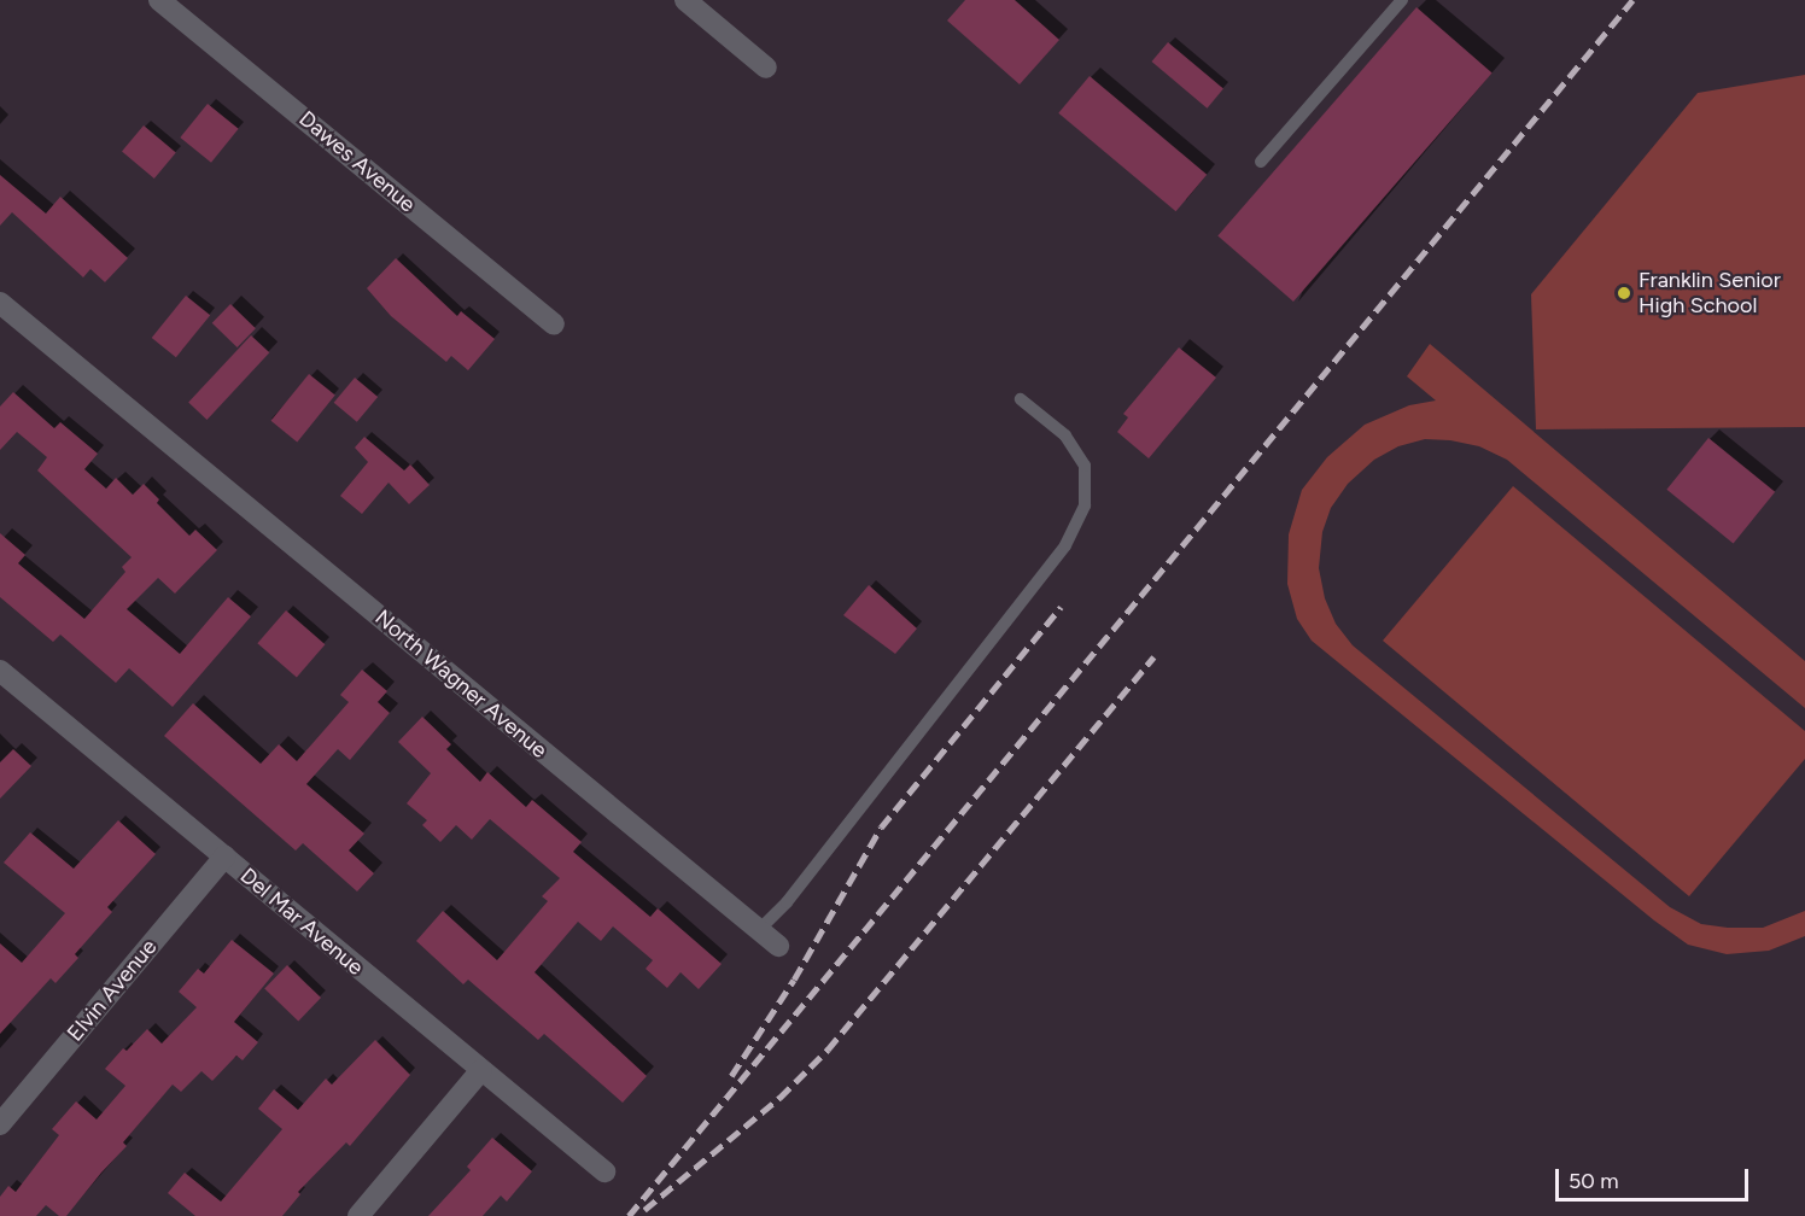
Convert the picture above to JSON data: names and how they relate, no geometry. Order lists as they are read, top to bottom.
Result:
{
  "streets": {
    "street": [
      "Dawes Avenue",
      "North Wagner Avenue",
      "Del Mar Avenue",
      "Elvin Avenue"
    ]
  },
  "crossings": [
    ["Del Mar Avenue", "Elvin Avenue"]
  ],
  "places": ["Franklin Senior High School"],
  "scale_bar": "50 m"
}
